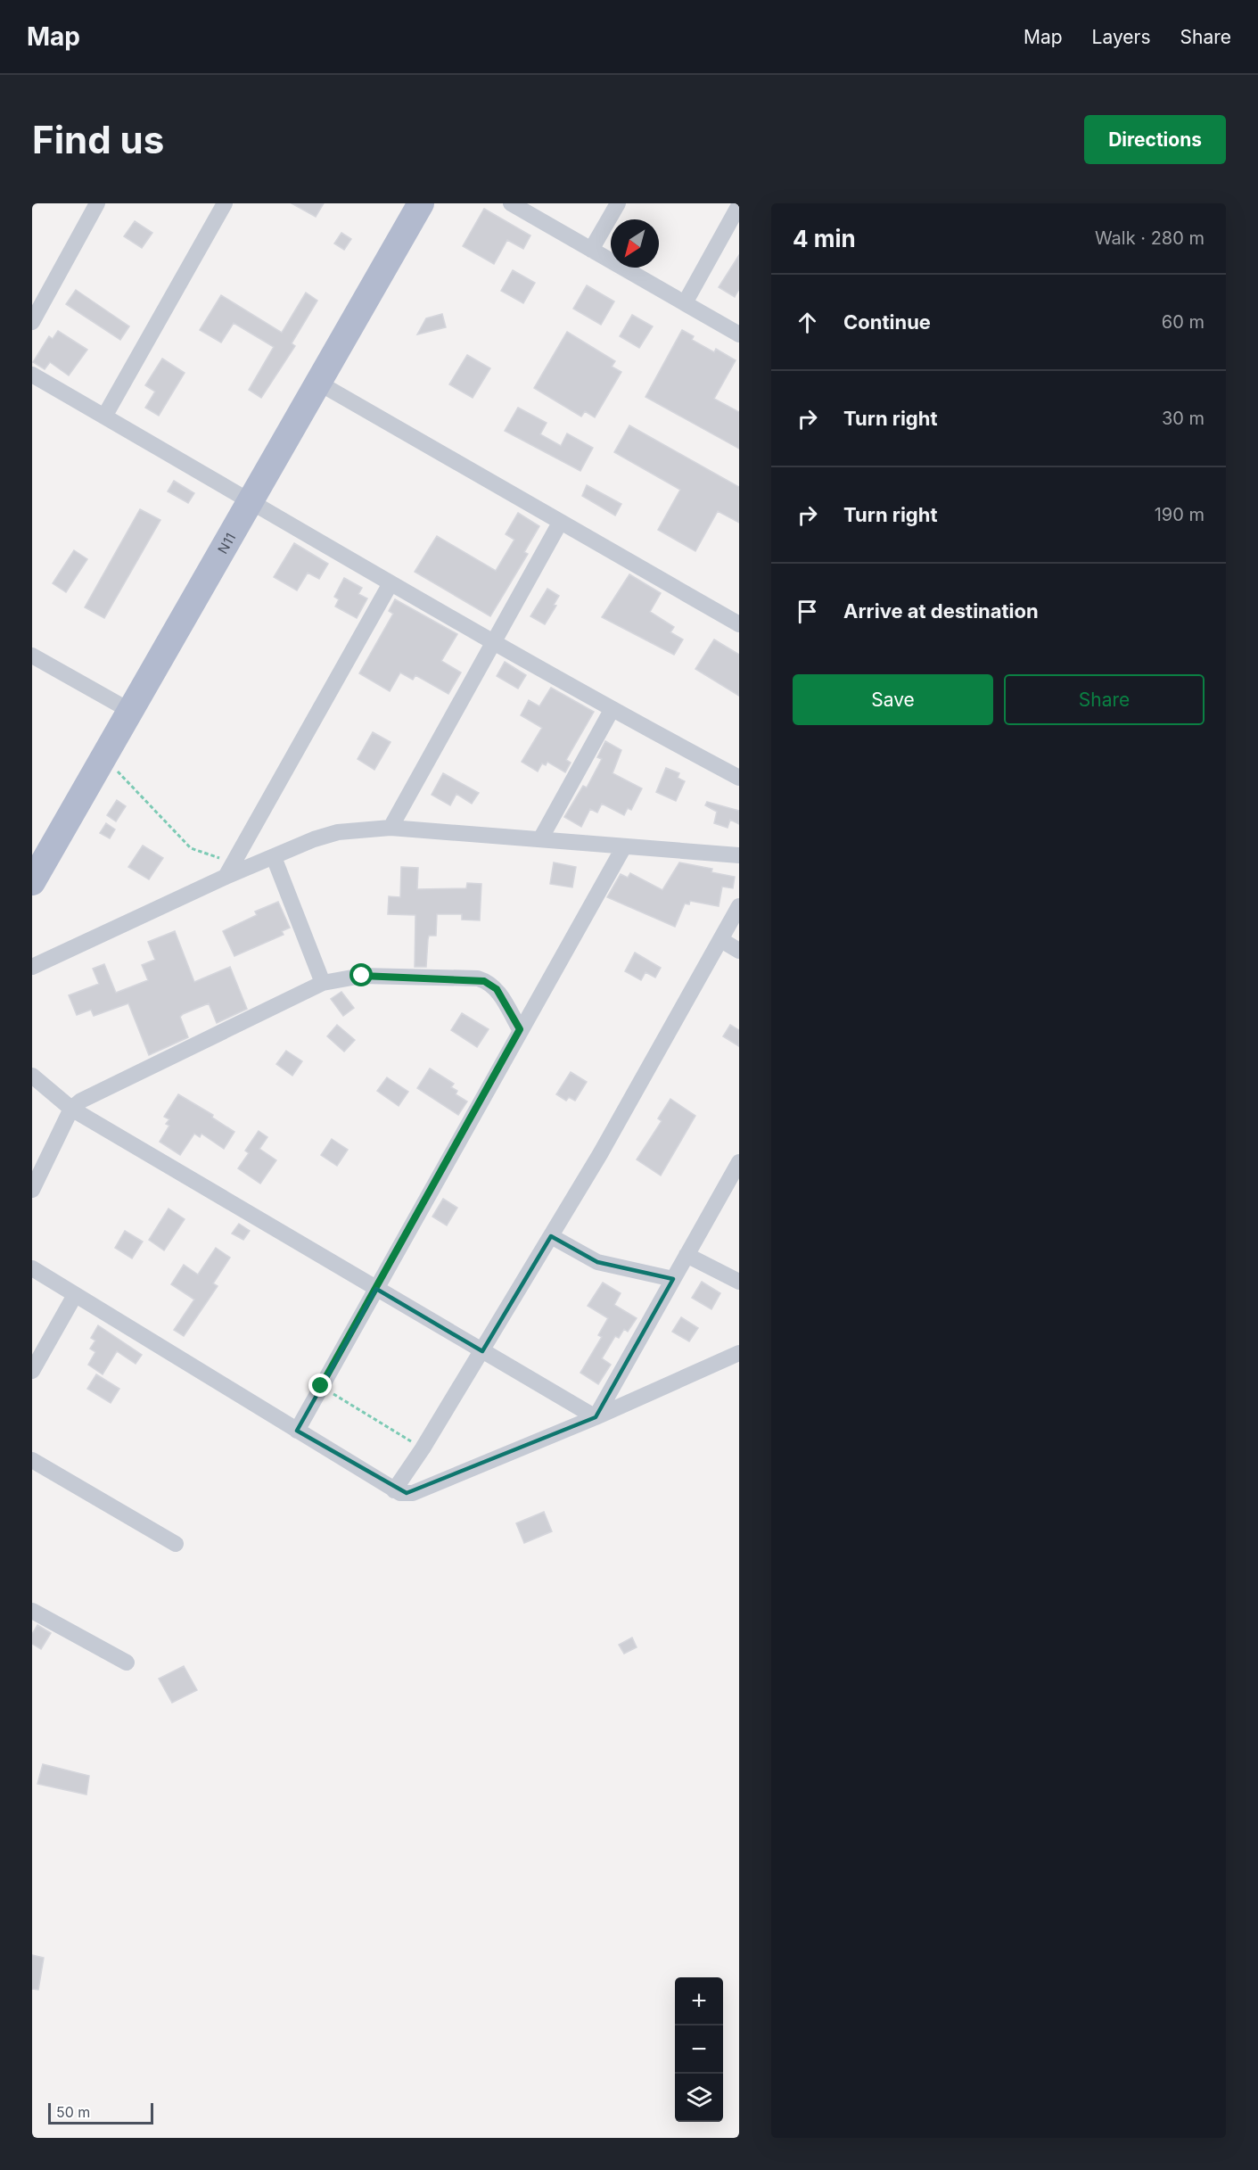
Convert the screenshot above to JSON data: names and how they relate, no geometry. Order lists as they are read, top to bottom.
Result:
{
  "streets": {
    "main road": ["N11"]
  },
  "scale_bar": "50 m",
  "north": "bottom left",
  "page": {
    "header": "Map",
    "nav": ["Map", "Layers", "Share"],
    "buttons": [
      "Directions",
      ["Save", "Share"]
    ],
    "title": "Find us",
    "heading": ["4 min", "Walk · 280 m"],
    "list": [
      ["Continue", "60 m"],
      ["Turn right", "30 m"],
      ["Turn right", "190 m"],
      "Arrive at destination"
    ],
    "map_buttons": ["+", "−"],
    "scale": "50 m"
  }
}
